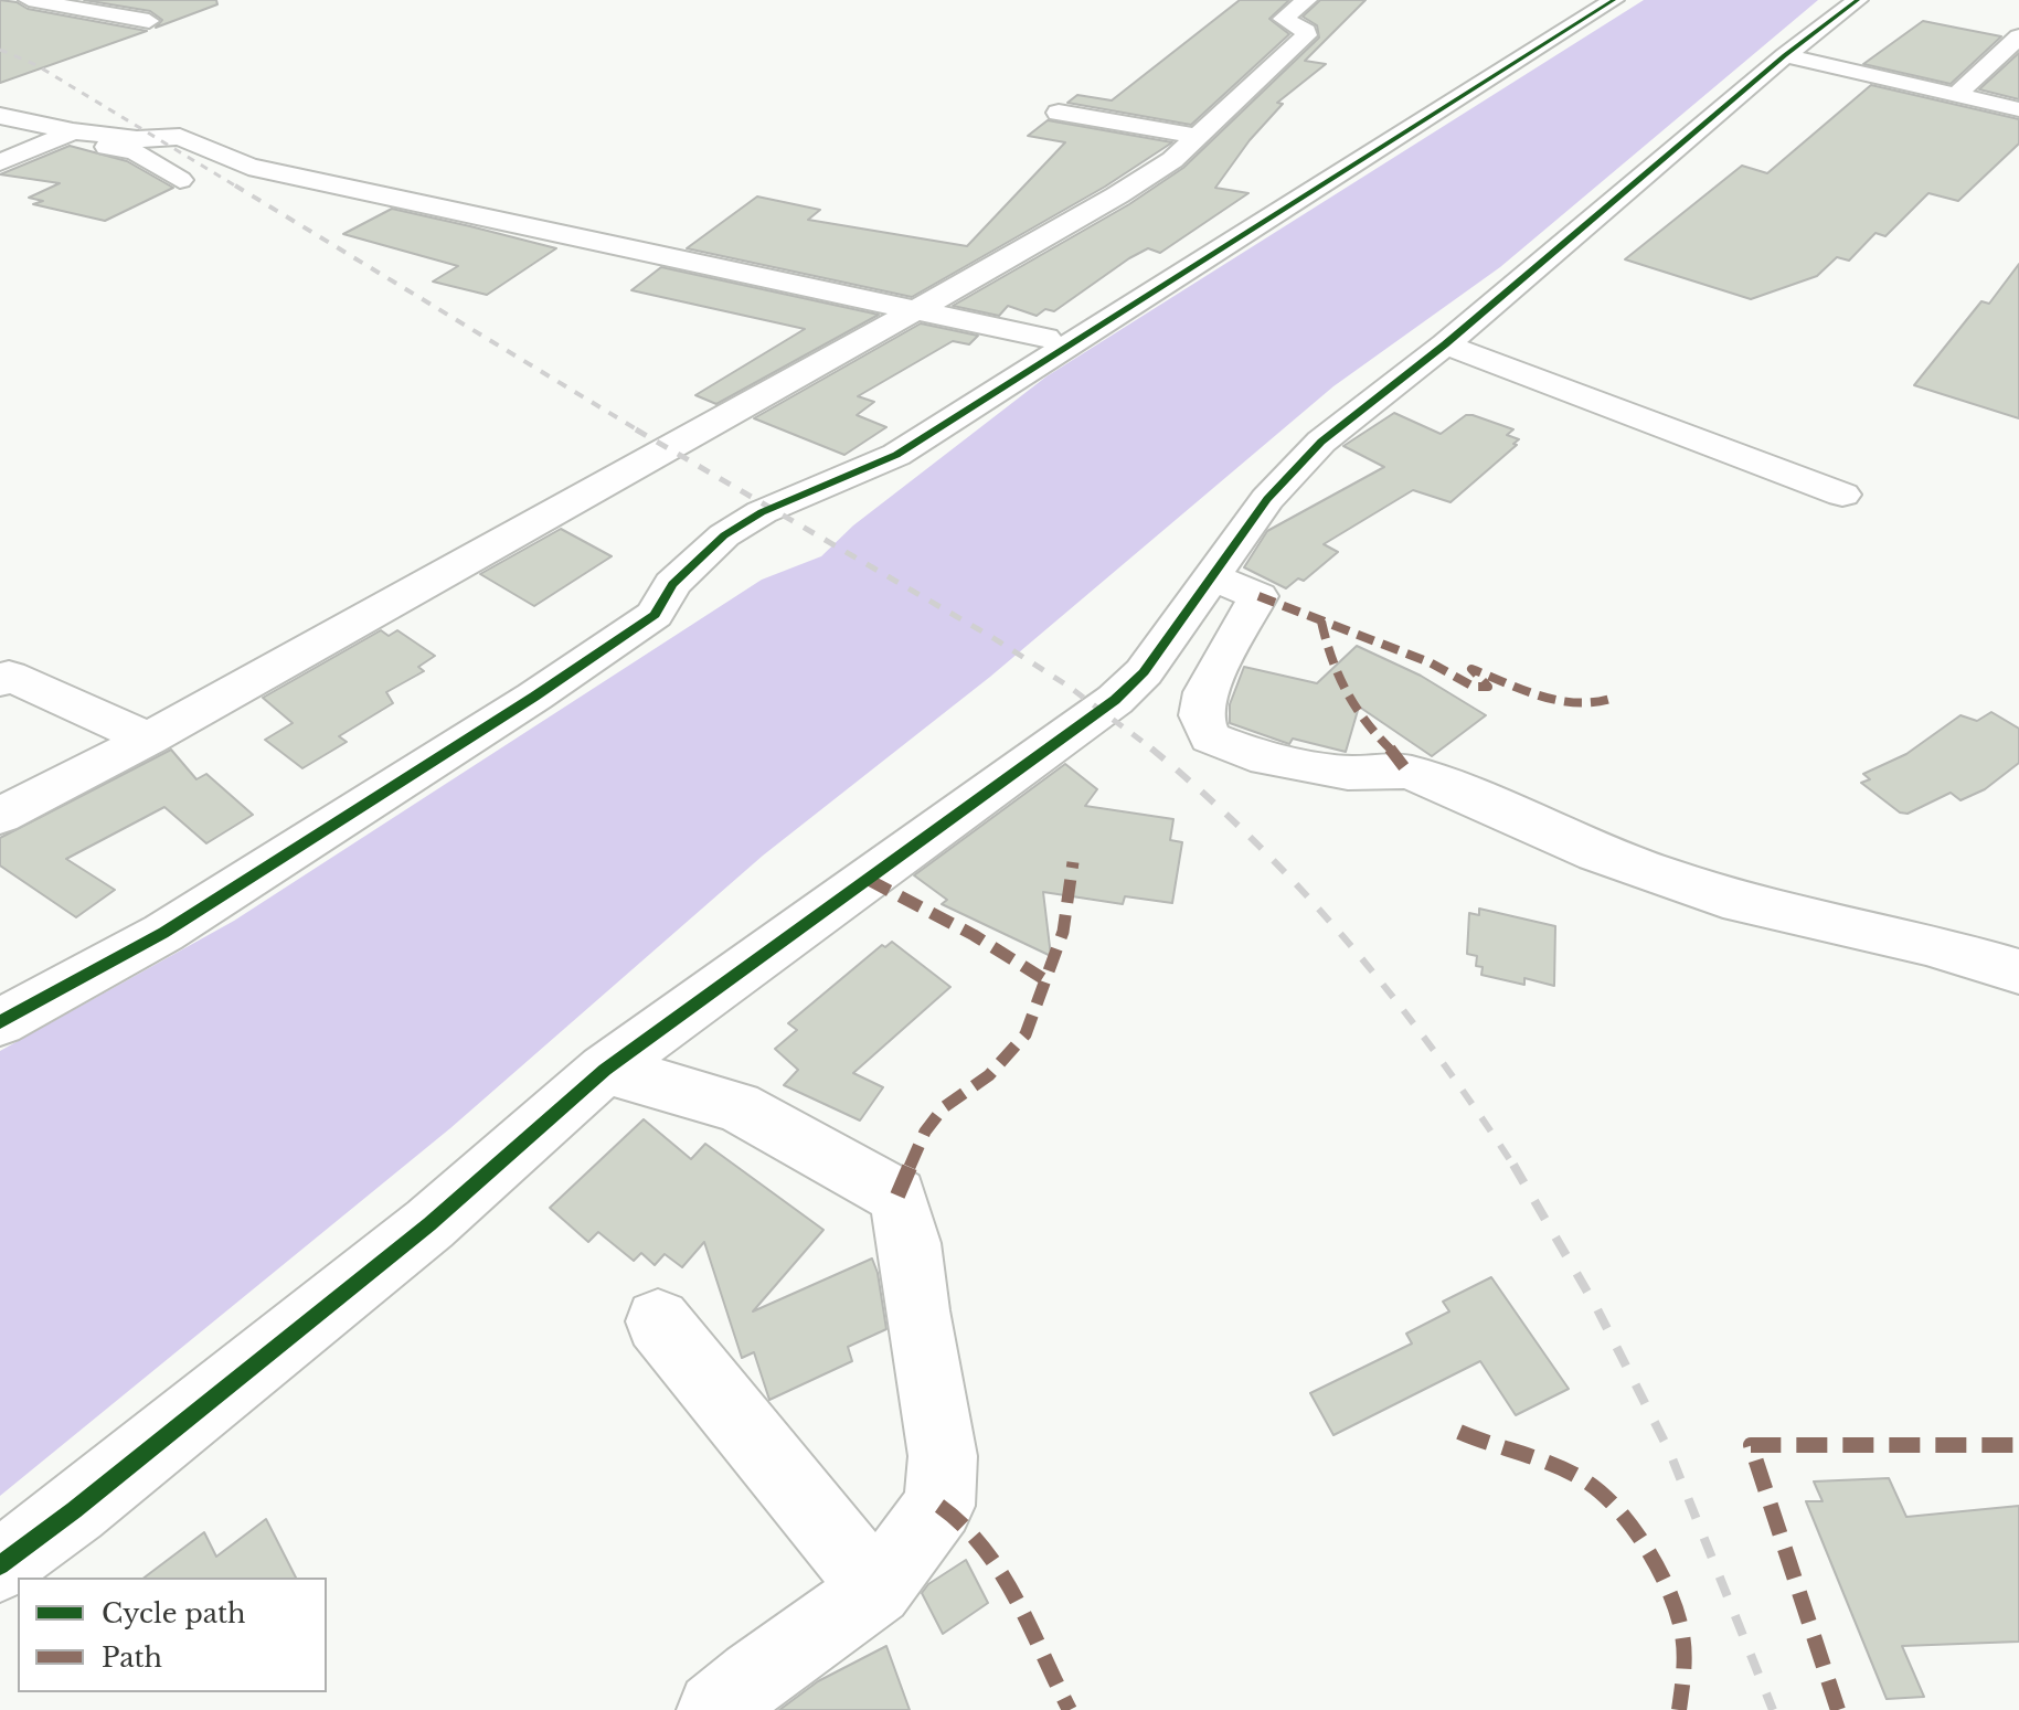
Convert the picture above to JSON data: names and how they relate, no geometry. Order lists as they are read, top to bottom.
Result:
{
  "legend": ["Cycle path", "Path"]
}
